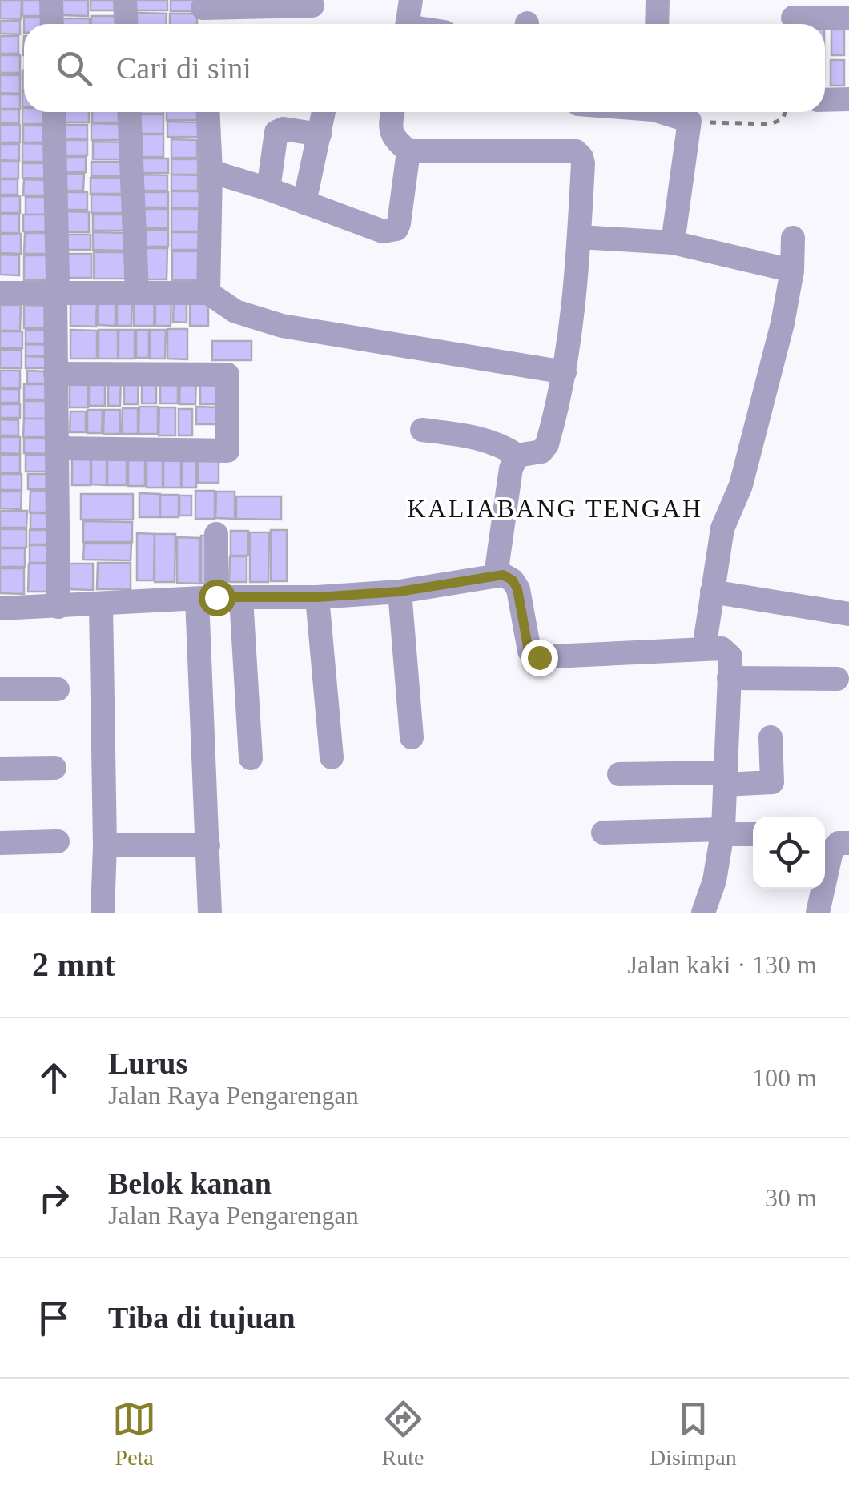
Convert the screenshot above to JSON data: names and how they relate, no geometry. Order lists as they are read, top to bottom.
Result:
{
  "districts": ["KALIABANG TENGAH"],
  "page": {
    "search": "Cari di sini",
    "heading": ["2 mnt", "Jalan kaki · 130 m"],
    "list": [
      ["Lurus", "Jalan Raya Pengarengan", "100 m"],
      ["Belok kanan", "Jalan Raya Pengarengan", "30 m"],
      "Tiba di tujuan"
    ],
    "nav": ["Peta", "Rute", "Disimpan"]
  }
}
